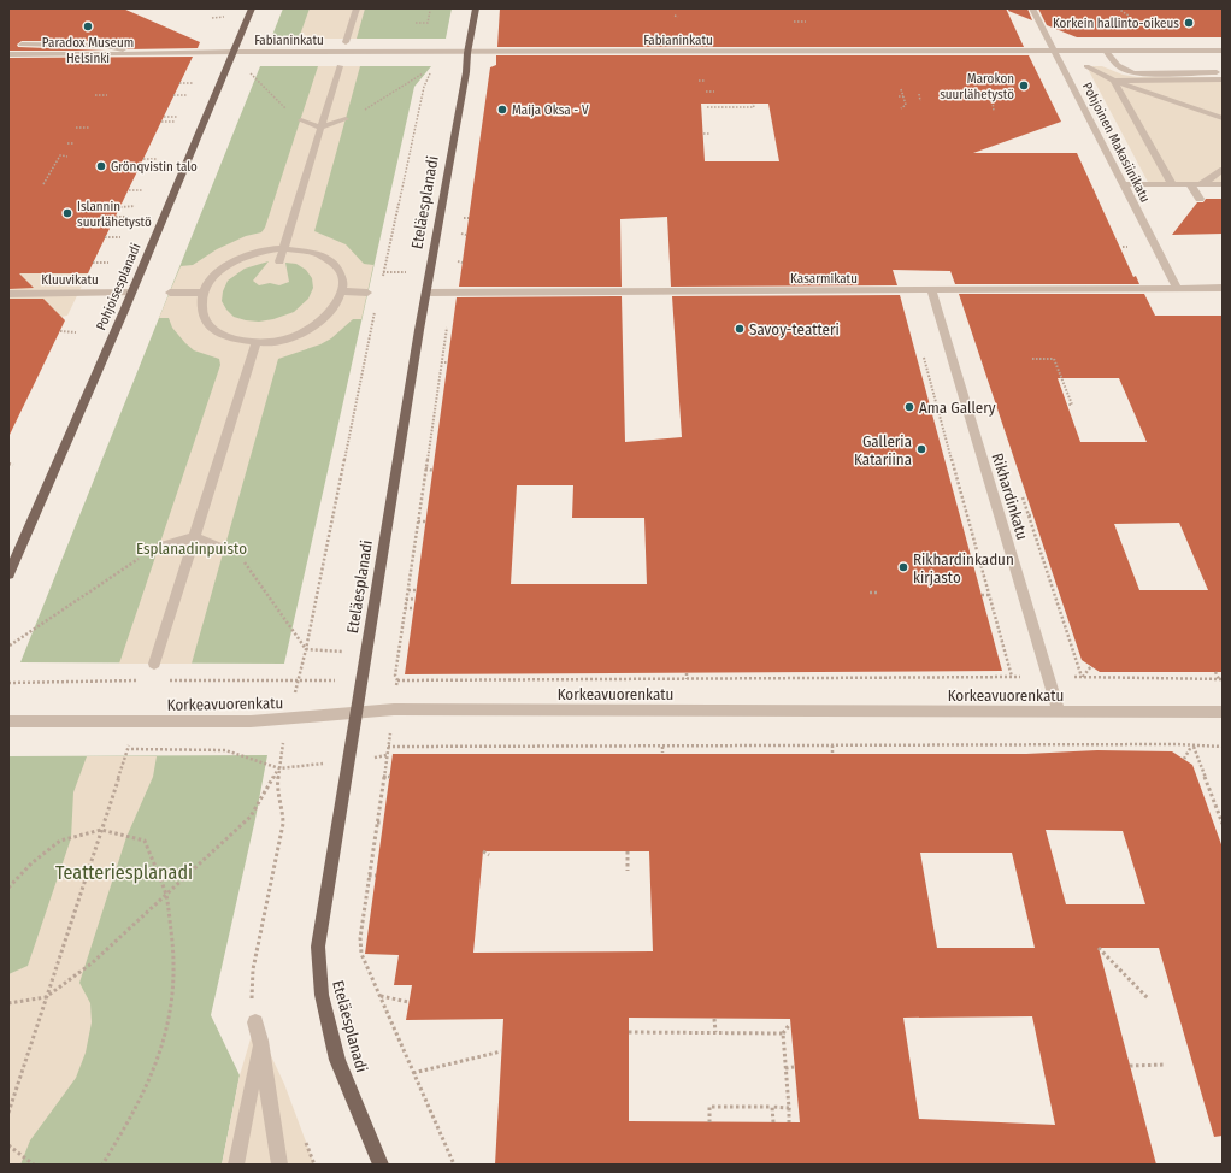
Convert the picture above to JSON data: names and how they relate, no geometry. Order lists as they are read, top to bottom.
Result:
{
  "streets": {
    "main road": ["Eteläesplanadi", "Pohjoisesplanadi"],
    "street": [
      "Fabianinkatu",
      "Pohjoinen Makasiinikatu",
      "Kasarmikatu",
      "Kluuvikatu",
      "Rikhardinkatu",
      "Korkeavuorenkatu"
    ]
  },
  "crossings": [
    ["Fabianinkatu", "Pohjoinen Makasiinikatu"],
    ["Fabianinkatu", "Eteläesplanadi"],
    ["Fabianinkatu", "Pohjoisesplanadi"],
    ["Pohjoinen Makasiinikatu", "Kasarmikatu"],
    ["Eteläesplanadi", "Kasarmikatu"],
    ["Eteläesplanadi", "Korkeavuorenkatu"],
    ["Kasarmikatu", "Rikhardinkatu"],
    ["Kluuvikatu", "Pohjoisesplanadi"],
    ["Rikhardinkatu", "Korkeavuorenkatu"]
  ],
  "parks": ["Esplanadinpuisto", "Teatteriesplanadi"],
  "places": [
    "Korkein hallinto-oikeus",
    "Paradox Museum Helsinki",
    "Marokon suurlähetystö",
    "Maija Oksa - V",
    "Grönqvistin talo",
    "Islannin suurlähetystö",
    "Savoy-teatteri",
    "Ama Gallery",
    "Galleria Katariina",
    "Rikhardinkadun kirjasto"
  ]
}
